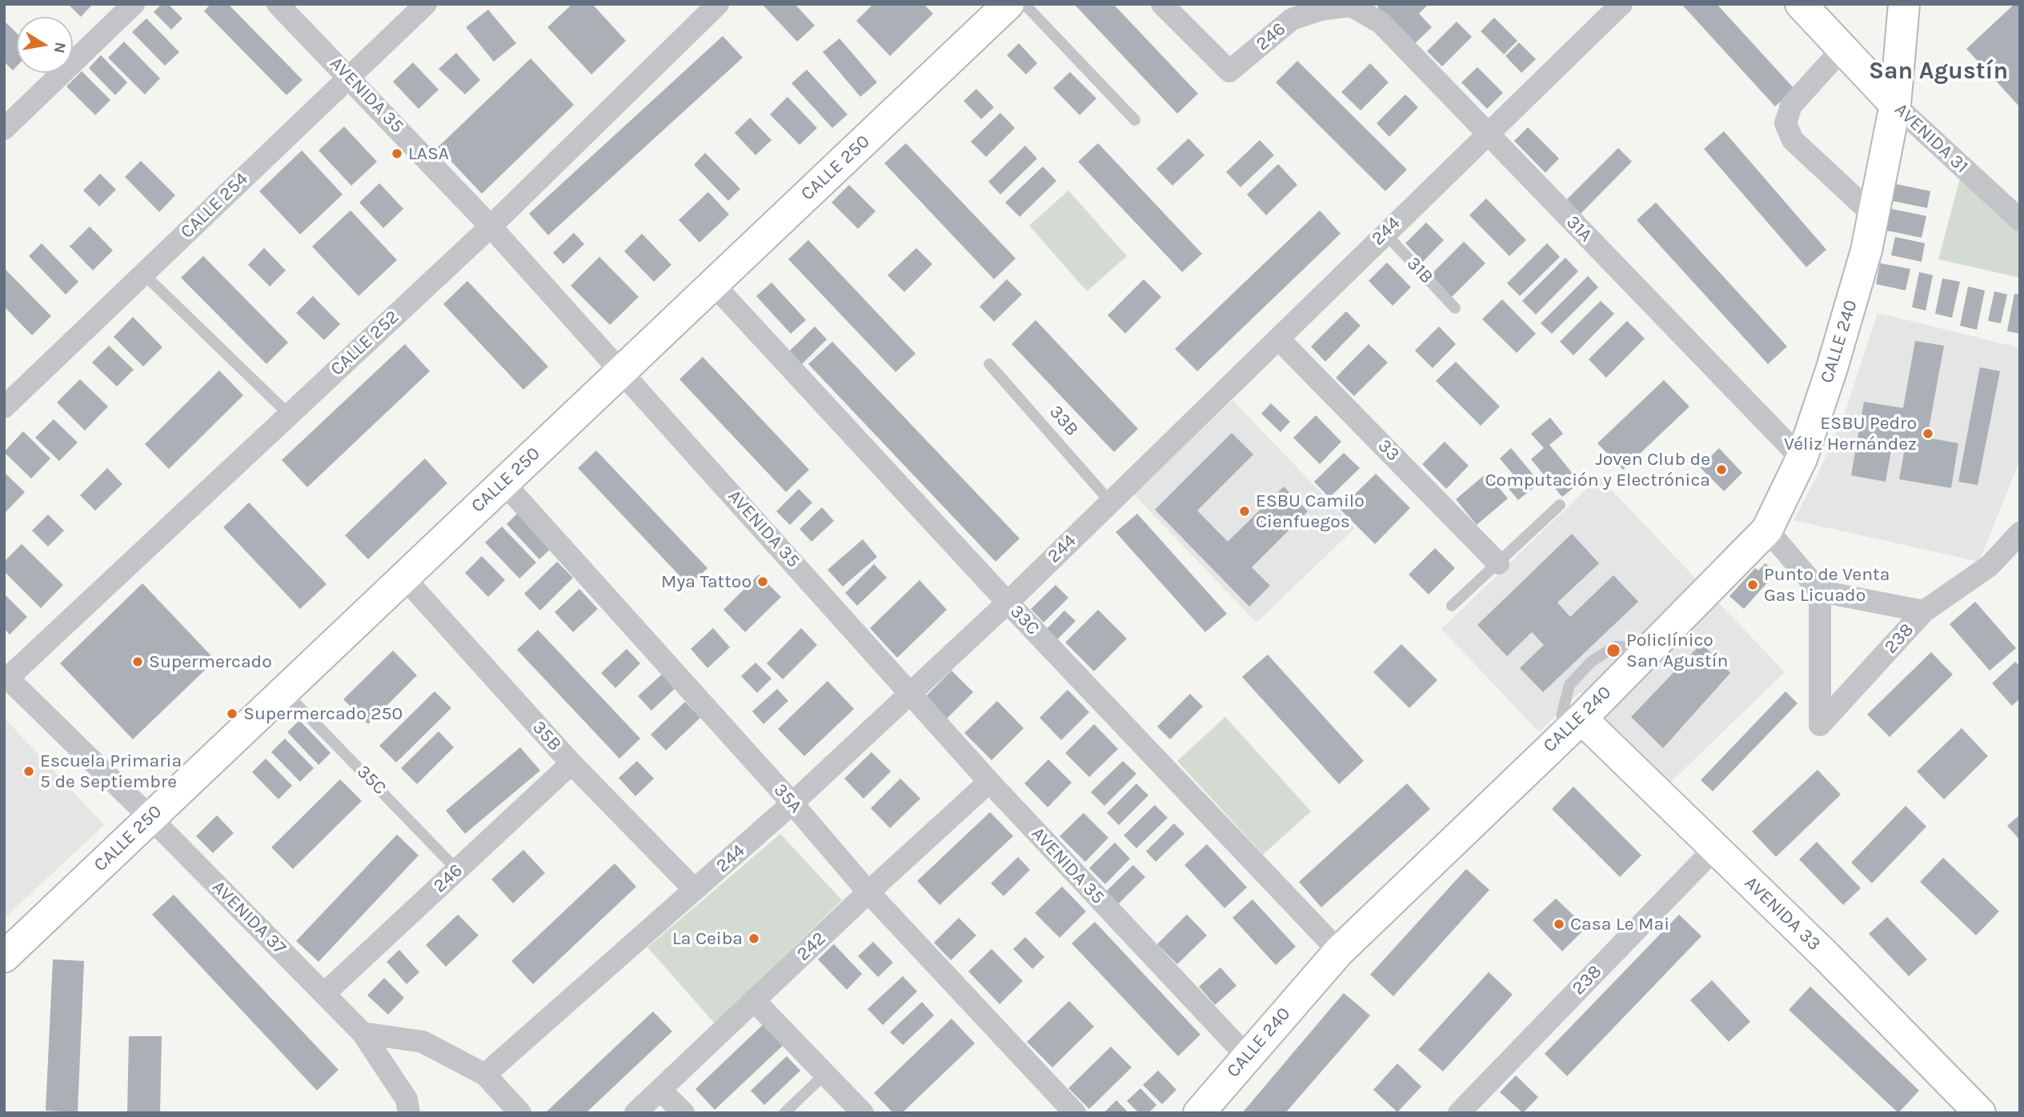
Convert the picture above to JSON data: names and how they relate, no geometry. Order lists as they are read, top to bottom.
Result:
{
  "streets": {
    "street": [
      "246",
      "AVENIDA 35",
      "AVENIDA 31",
      "CALLE 250",
      "CALLE 254",
      "31A",
      "244",
      "CALLE 240",
      "CALLE 252",
      "33",
      "33C",
      "238",
      "35B",
      "35A",
      "AVENIDA 33",
      "AVENIDA 37",
      "242"
    ],
    "lane": ["31B", "33B", "35C"]
  },
  "crossings": [
    ["246", "31A"],
    ["246", "35B"],
    ["246", "35C"],
    ["246", "AVENIDA 37"],
    ["AVENIDA 35", "CALLE 250"],
    ["AVENIDA 35", "CALLE 254"],
    ["AVENIDA 35", "244"],
    ["AVENIDA 35", "CALLE 240"],
    ["AVENIDA 35", "CALLE 252"],
    ["AVENIDA 35", "242"],
    ["AVENIDA 31", "CALLE 240"],
    ["CALLE 250", "33C"],
    ["CALLE 250", "35B"],
    ["CALLE 250", "35C"],
    ["CALLE 250", "35A"],
    ["CALLE 250", "AVENIDA 37"],
    ["31A", "244"],
    ["31A", "CALLE 240"],
    ["244", "31B"],
    ["244", "33B"],
    ["244", "33"],
    ["244", "33C"],
    ["244", "35B"],
    ["244", "35A"],
    ["CALLE 240", "33C"],
    ["CALLE 240", "AVENIDA 33"],
    ["CALLE 252", "AVENIDA 37"],
    ["238", "AVENIDA 33"],
    ["35A", "242"]
  ],
  "districts": ["San Agustín"],
  "places": [
    "LASA",
    "ESBU Pedro Véliz Hernández",
    "Joven Club de Computación y Electrónica",
    "ESBU Camilo Cienfuegos",
    "Mya Tattoo",
    "Punto de Venta Gas Licuado",
    "Policlínico San Agustín",
    "Supermercado",
    "Supermercado 250",
    "Escuela Primaria 5 de Septiembre",
    "Casa Le Mai",
    "La Ceiba"
  ],
  "north": "right"
}
